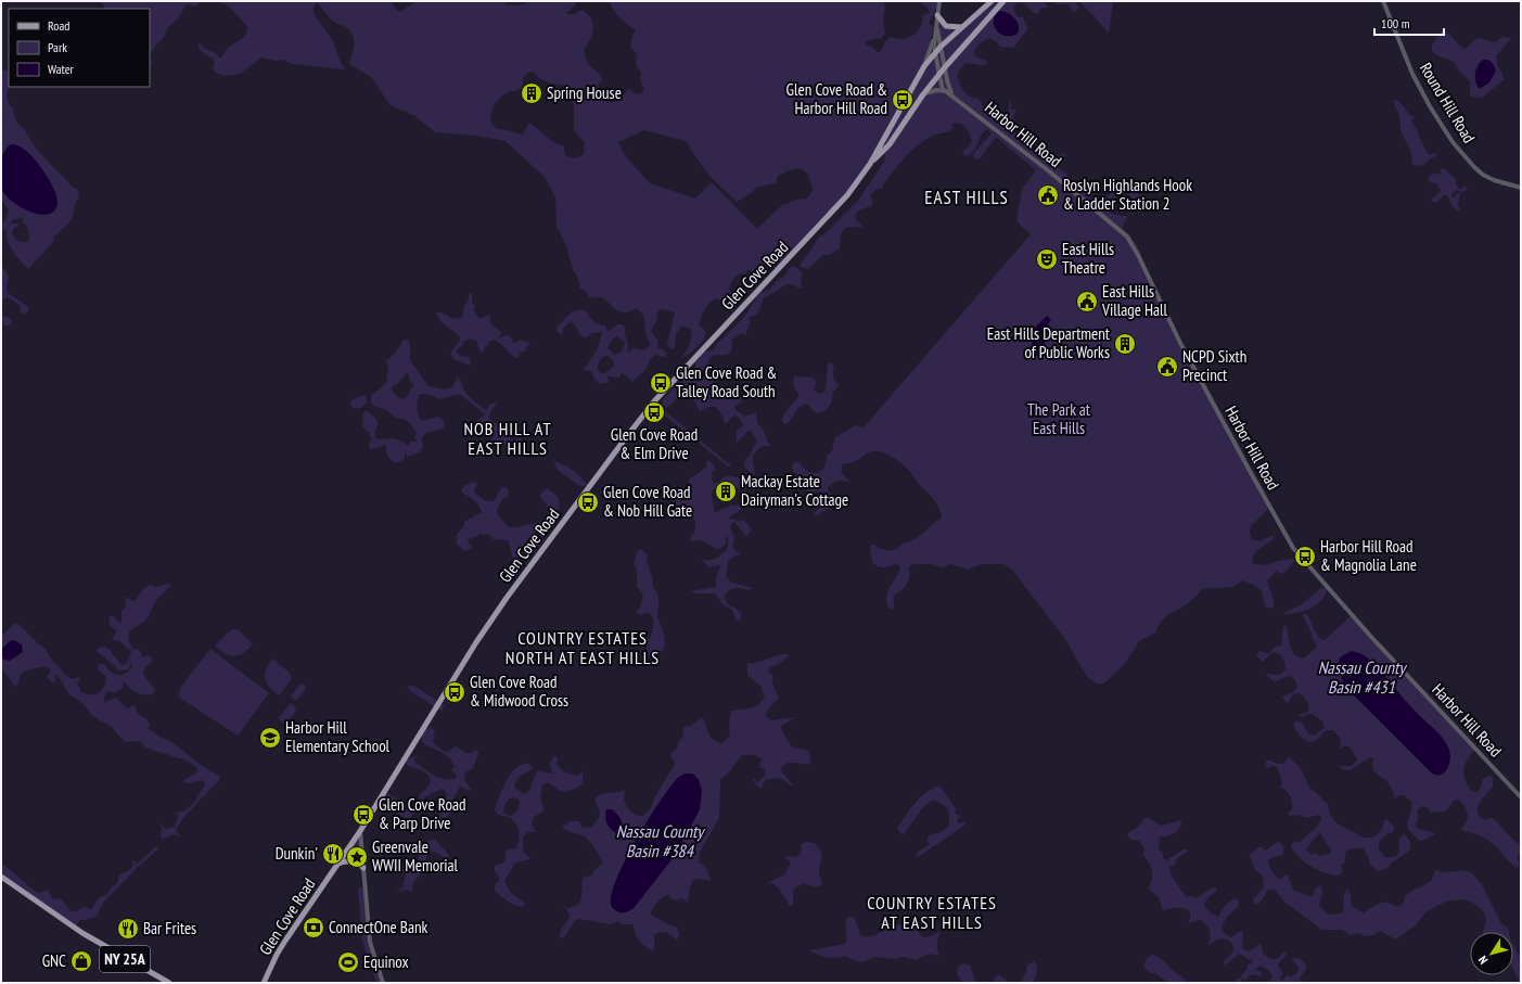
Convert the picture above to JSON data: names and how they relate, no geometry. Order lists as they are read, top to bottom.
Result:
{
  "streets": {
    "main road": ["Glen Cove Road", "NY 25A"],
    "street": ["Round Hill Road", "Harbor Hill Road"]
  },
  "districts": [
    "EAST HILLS",
    "NOB HILL AT EAST HILLS",
    "COUNTRY ESTATES NORTH AT EAST HILLS",
    "COUNTRY ESTATES AT EAST HILLS"
  ],
  "water": ["Nassau County Basin #431", "Nassau County Basin #384"],
  "parks": ["The Park at East Hills"],
  "places": {
    "building": ["Spring House", "East Hills Department of Public Works", "Mackay Estate Dairyman's Cottage"],
    "bus stop": [
      "Glen Cove Road & Harbor Hill Road",
      "Glen Cove Road & Talley Road South",
      "Glen Cove Road & Elm Drive",
      "Glen Cove Road & Nob Hill Gate",
      "Harbor Hill Road & Magnolia Lane",
      "Glen Cove Road & Midwood Cross",
      "Glen Cove Road & Parp Drive"
    ],
    "public building": ["Roslyn Highlands Hook & Ladder Station 2", "East Hills Village Hall", "NCPD Sixth Precinct"],
    "theatre": ["East Hills Theatre"],
    "school or university": ["Harbor Hill Elementary School"],
    "restaurant": ["Dunkin'", "Bar Frites"],
    "place": ["Greenvale WWII Memorial"],
    "bank": ["ConnectOne Bank"],
    "shop": ["GNC"],
    "sports": ["Equinox"]
  },
  "legend": ["Road", "Park", "Water"],
  "scale_bar": "100 m",
  "north": "bottom left"
}
